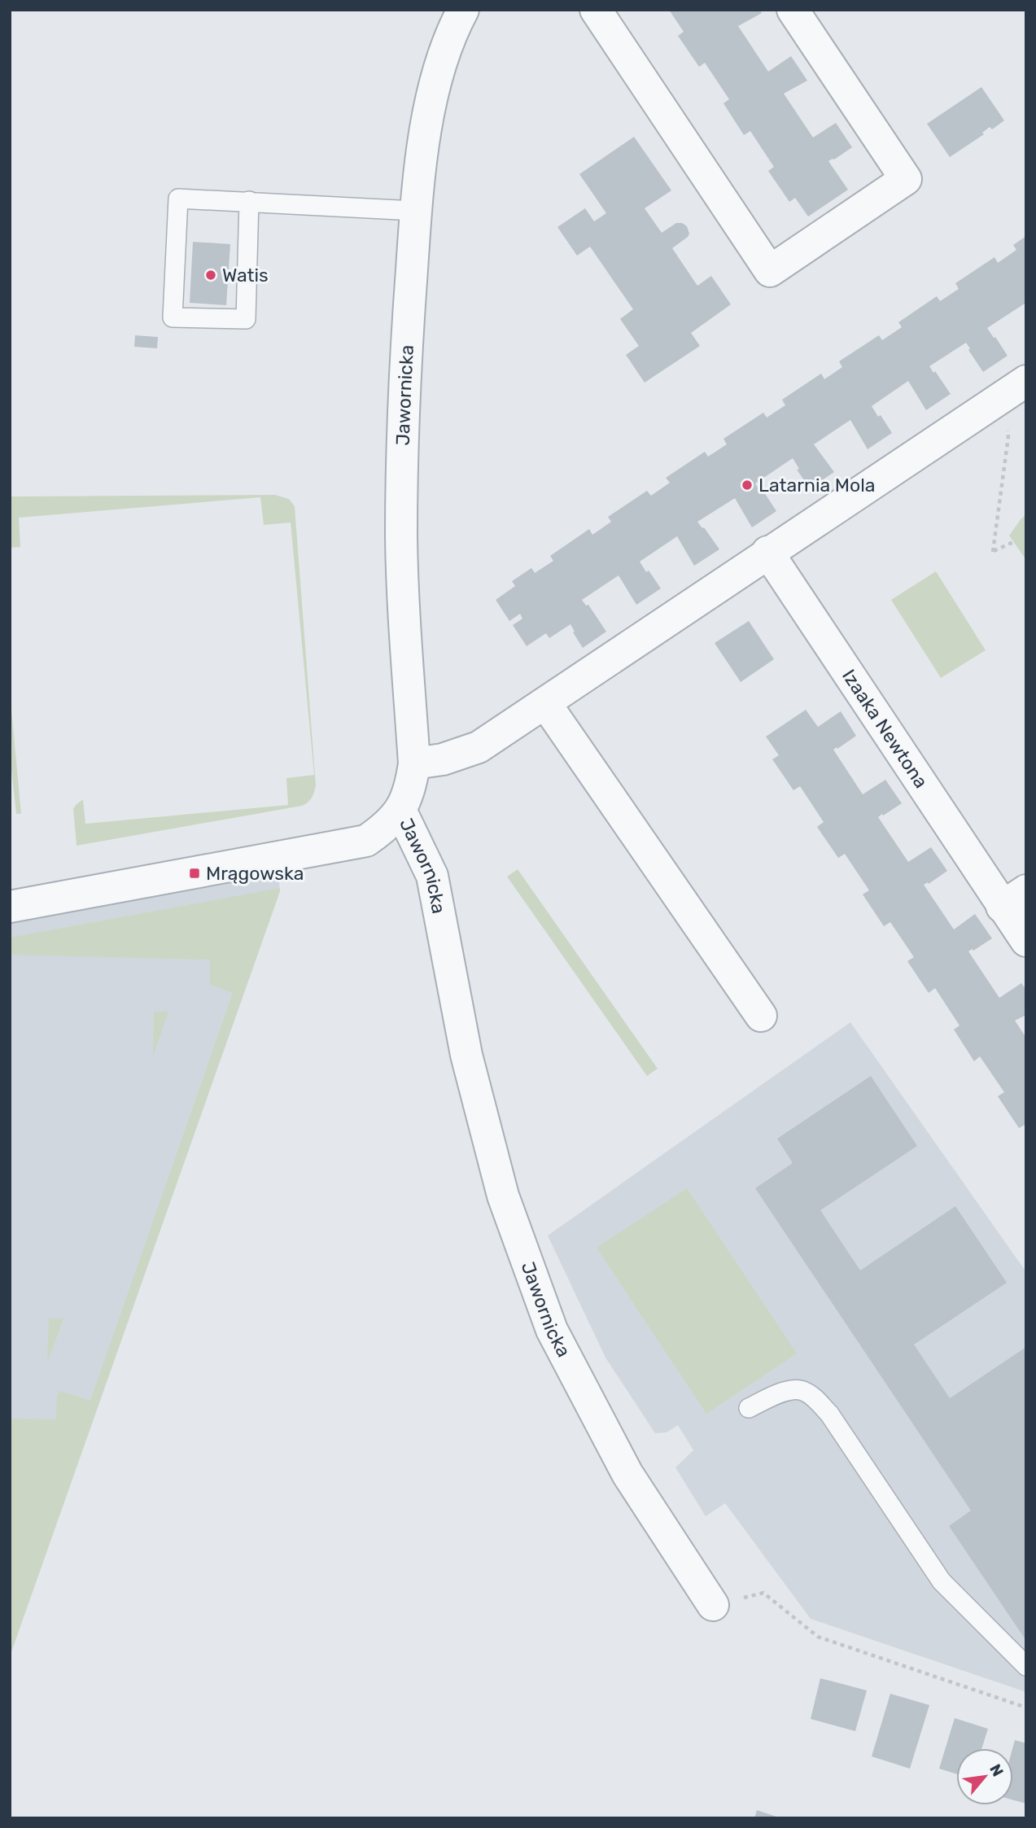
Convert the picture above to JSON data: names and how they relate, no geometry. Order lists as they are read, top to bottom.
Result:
{
  "streets": {
    "street": ["Jawornicka", "Izaaka Newtona"]
  },
  "places": {
    "other": ["Watis", "Latarnia Mola"],
    "transit": ["Mrągowska"]
  },
  "north": "top right"
}
